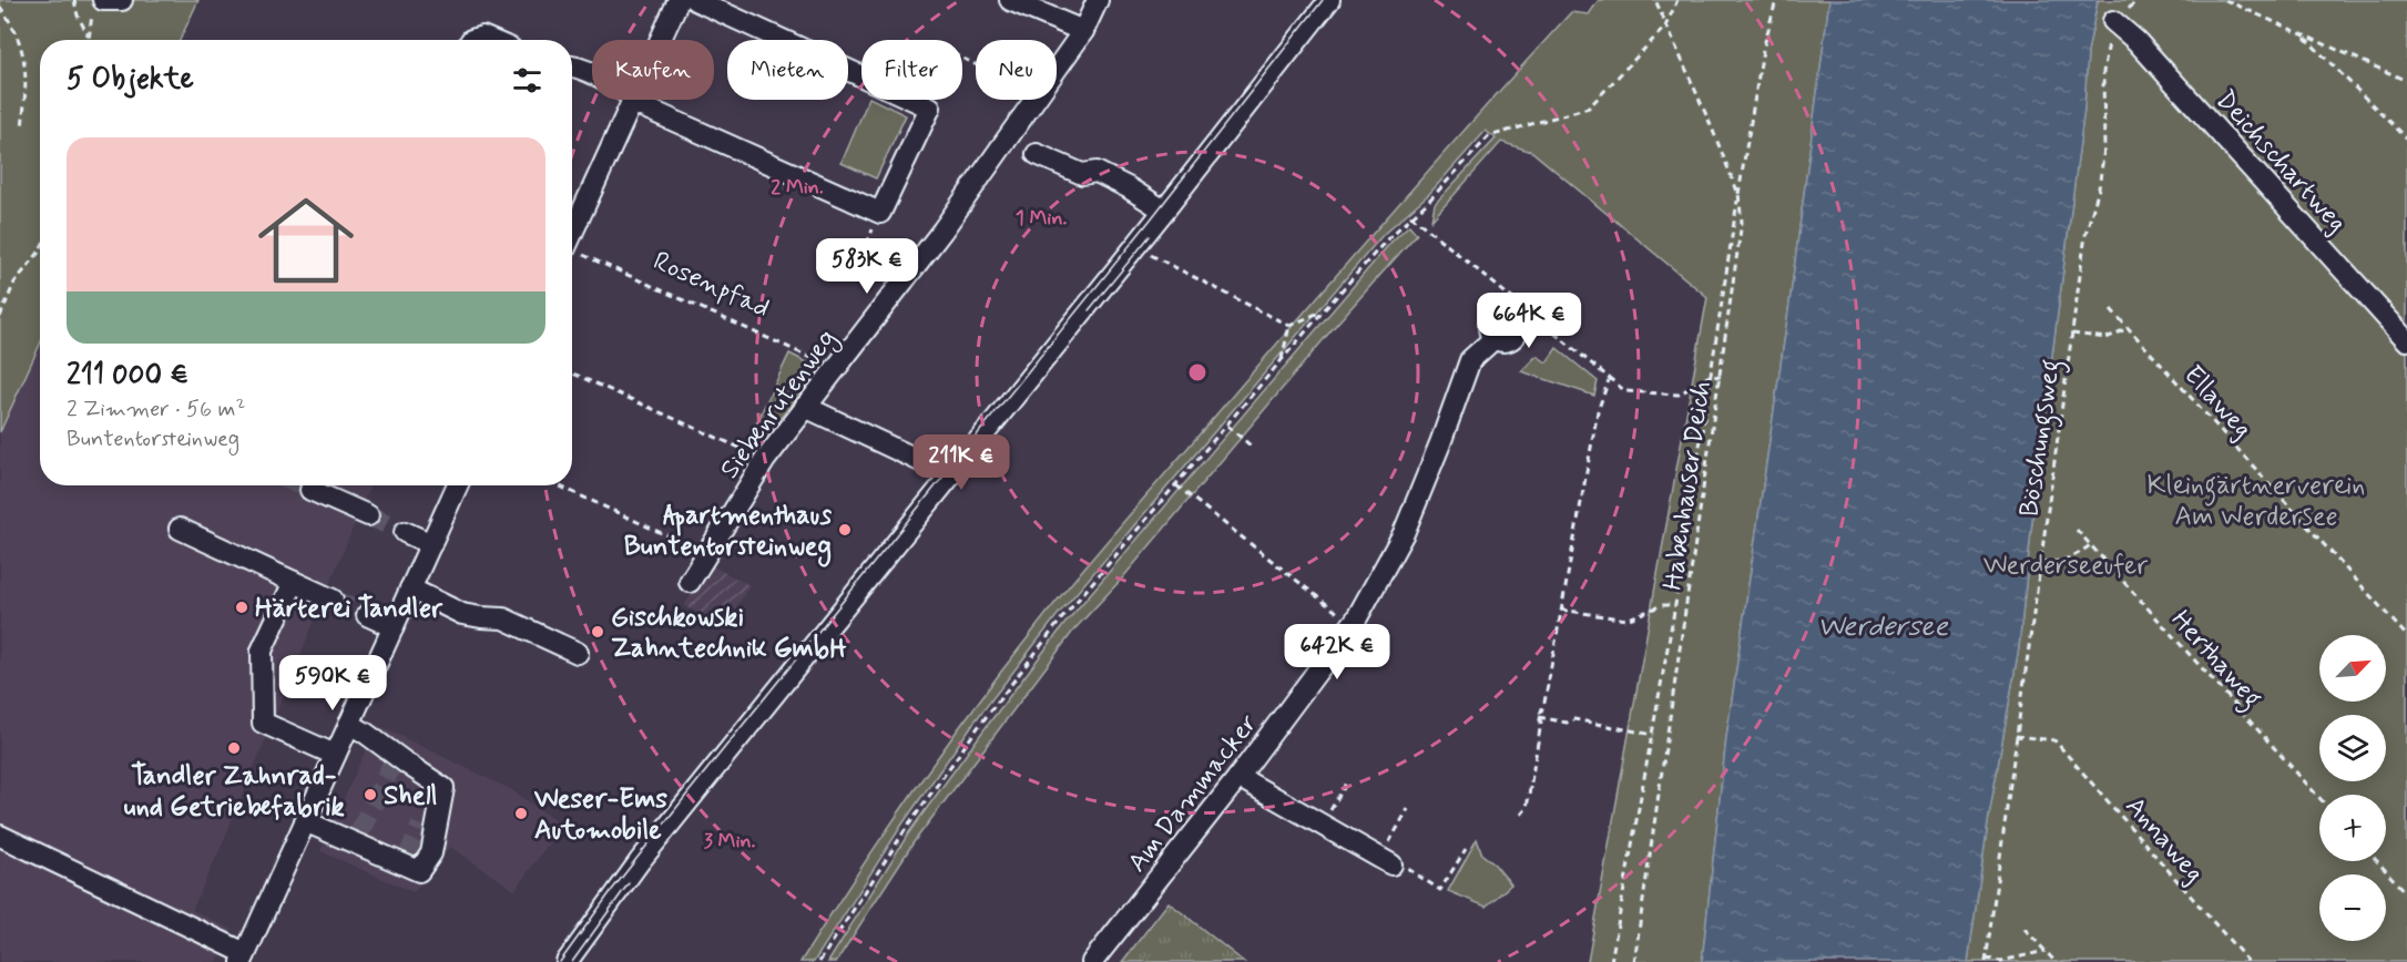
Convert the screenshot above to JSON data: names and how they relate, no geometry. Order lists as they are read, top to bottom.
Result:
{
  "streets": {
    "street": ["Deichschartweg", "Siebenrutenweg", "Am Dammacker"],
    "path": [
      "Rosenpfad",
      "Ellaweg",
      "Böschungsweg",
      "Habenhauser Deich",
      "Herthaweg",
      "Annaweg"
    ]
  },
  "crossings": [
    ["Deichschartweg", "Böschungsweg"],
    ["Rosenpfad", "Siebenrutenweg"],
    ["Böschungsweg", "Annaweg"]
  ],
  "water": ["Werdersee"],
  "parks": ["Kleingärtnerverein Am Werdersee", "Werderseeufer"],
  "places": [
    "Apartmenthaus Buntentorsteinweg",
    "Härterei Tandler",
    "Gischkowski Zahntechnik GmbH",
    "Tandler Zahnrad- und Getriebefabrik",
    "Shell",
    "Weser-Ems Automobile"
  ],
  "north": "top right",
  "page": {
    "chip": [
      "Kaufen",
      "Mieten",
      "Filter",
      "Neu"
    ],
    "heading": "5 Objekte",
    "list": [
      {
        "name": "211 000 €",
        "note": "2 Zimmer · 56 m² · Buntentorsteinweg"
      }
    ],
    "price": [
      "583K €",
      "664K €",
      "211K €",
      "642K €",
      "590K €"
    ],
    "map_buttons": ["+", "−"]
  },
  "rings": ["2 Min.", "1 Min.", "3 Min."]
}
